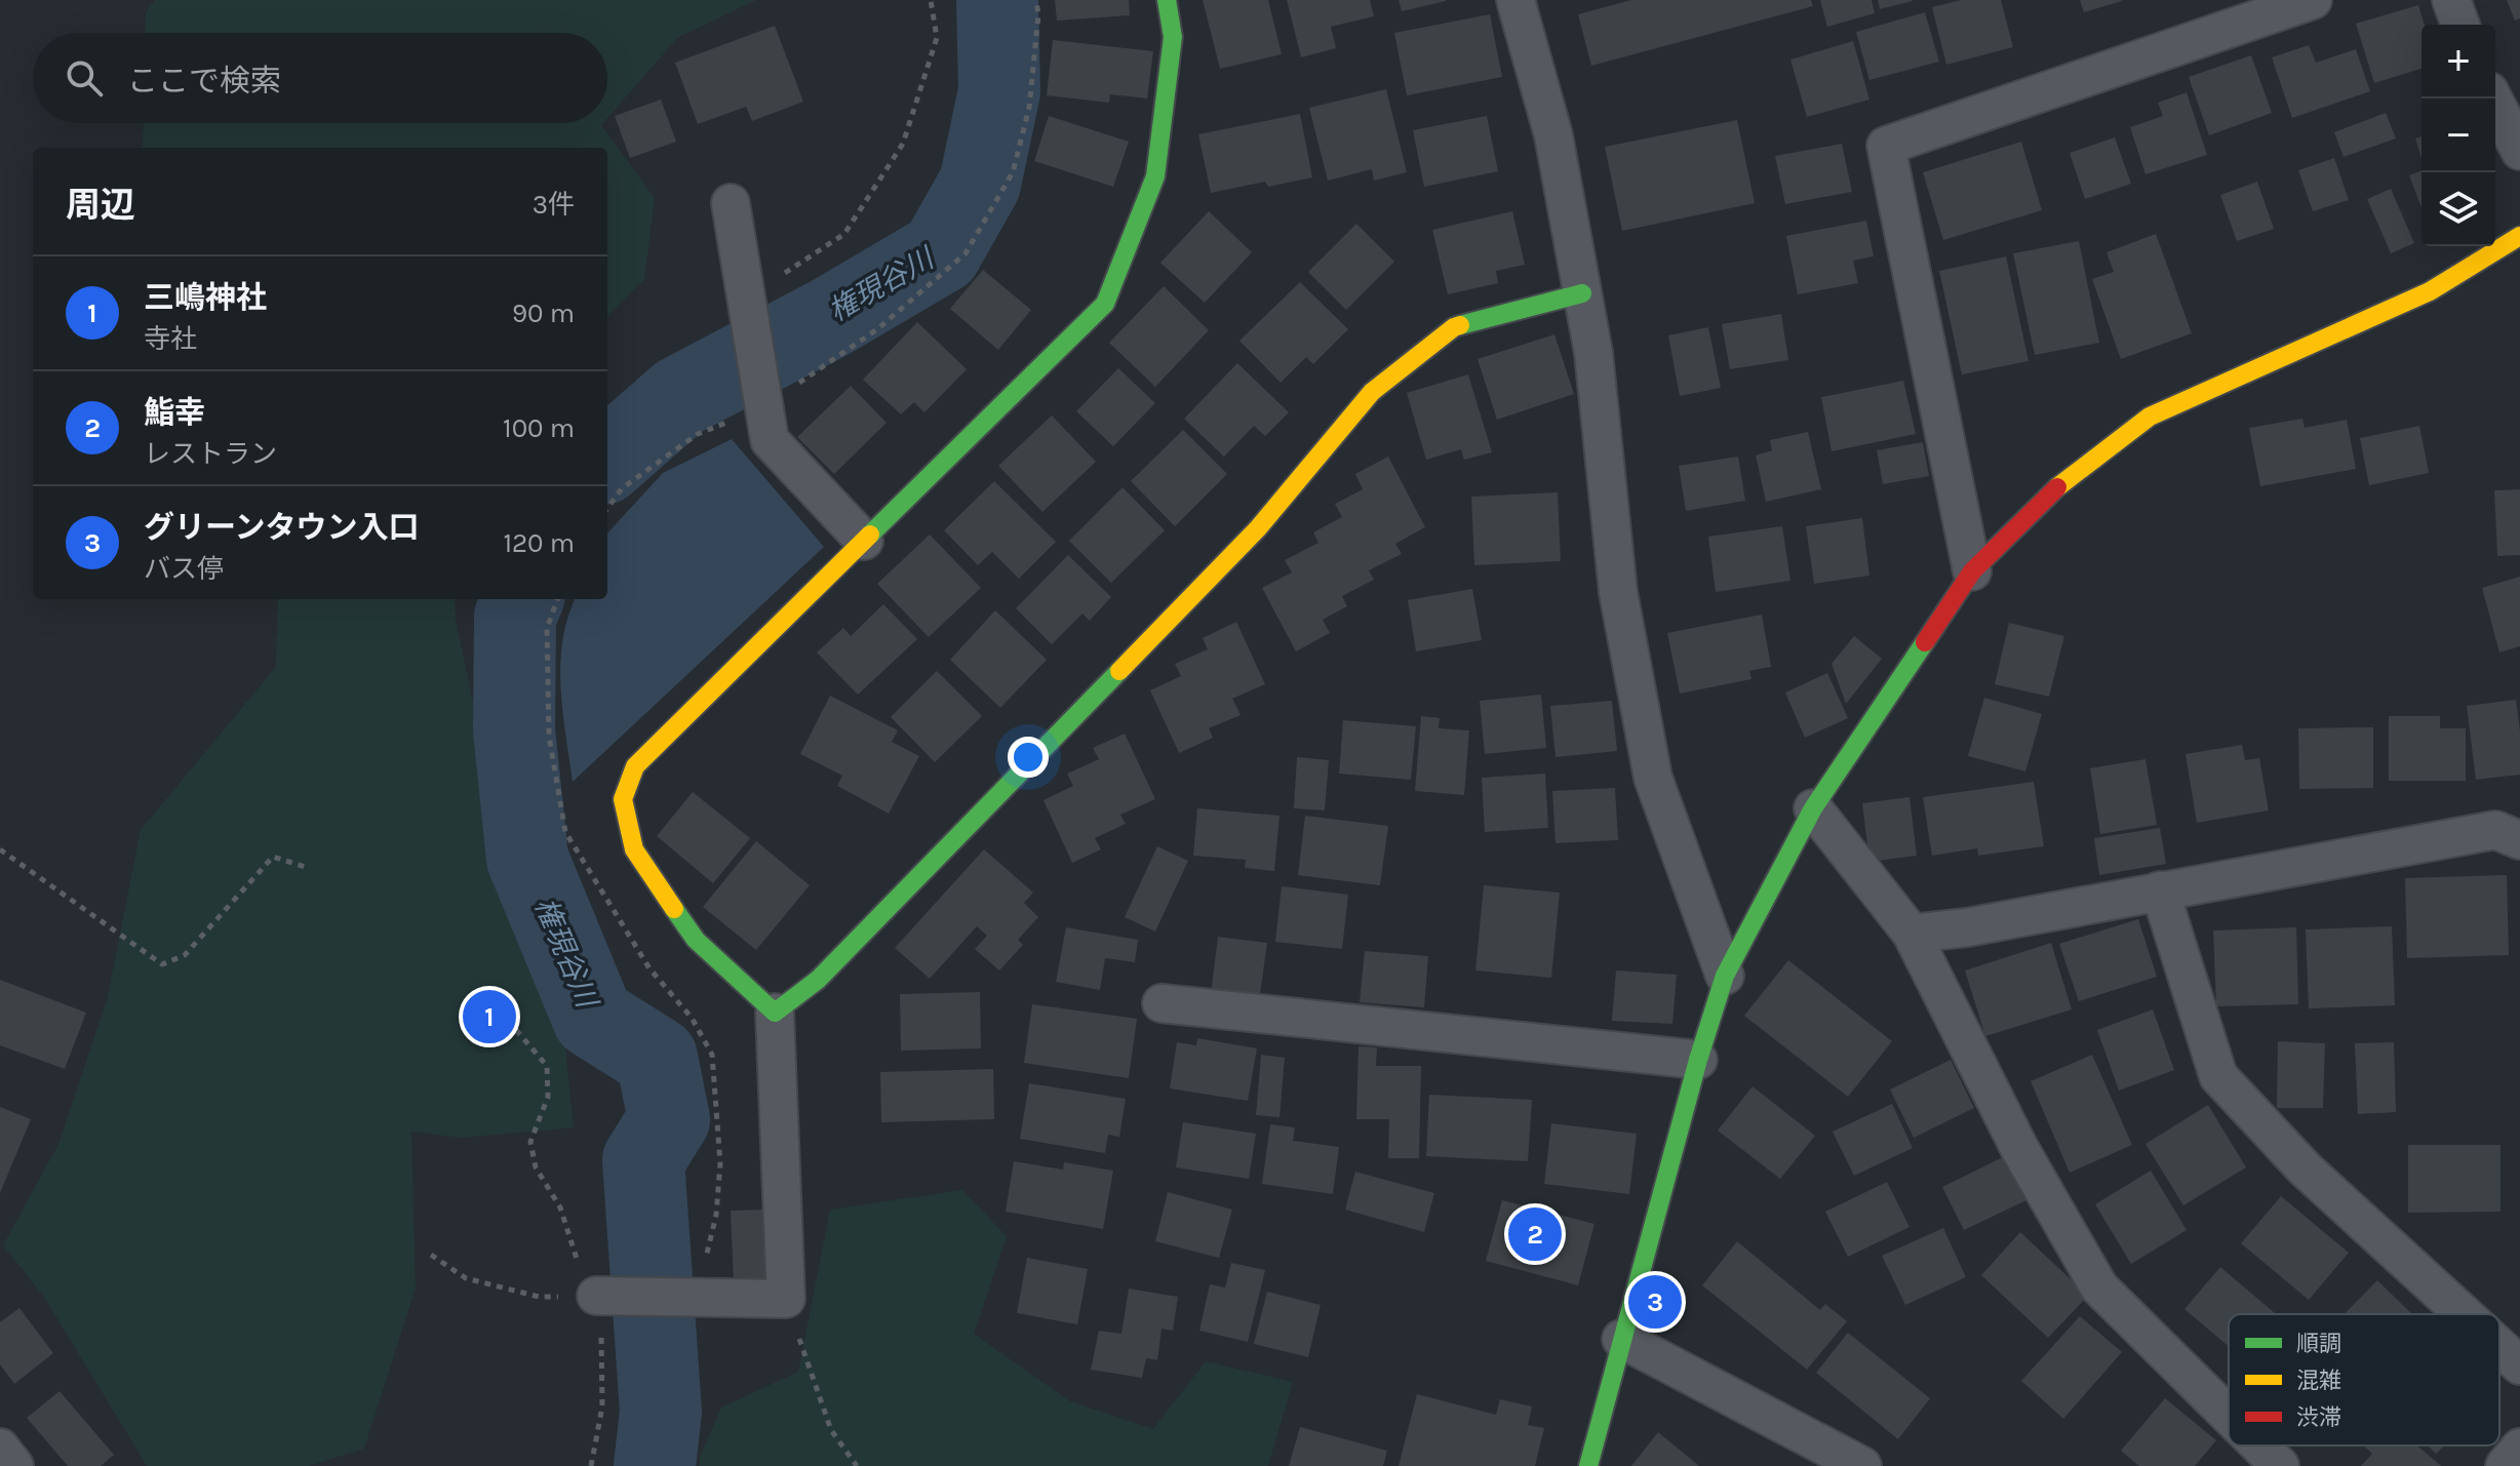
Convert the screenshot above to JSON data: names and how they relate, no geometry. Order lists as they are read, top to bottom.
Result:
{
  "water": ["権現谷川"],
  "legend": ["順調", "混雑", "渋滞"],
  "page": {
    "map_buttons": ["+", "−"],
    "search": "ここで検索",
    "heading": ["周辺", "3件"],
    "list": [
      {
        "mark": "1",
        "name": "三嶋神社",
        "note": "寺社",
        "value": "90 m"
      },
      {
        "mark": "2",
        "name": "鮨幸",
        "note": "レストラン",
        "value": "100 m"
      },
      {
        "mark": "3",
        "name": "グリーンタウン入口",
        "note": "バス停",
        "value": "120 m"
      }
    ],
    "pins": ["1", "2", "3"]
  }
}
